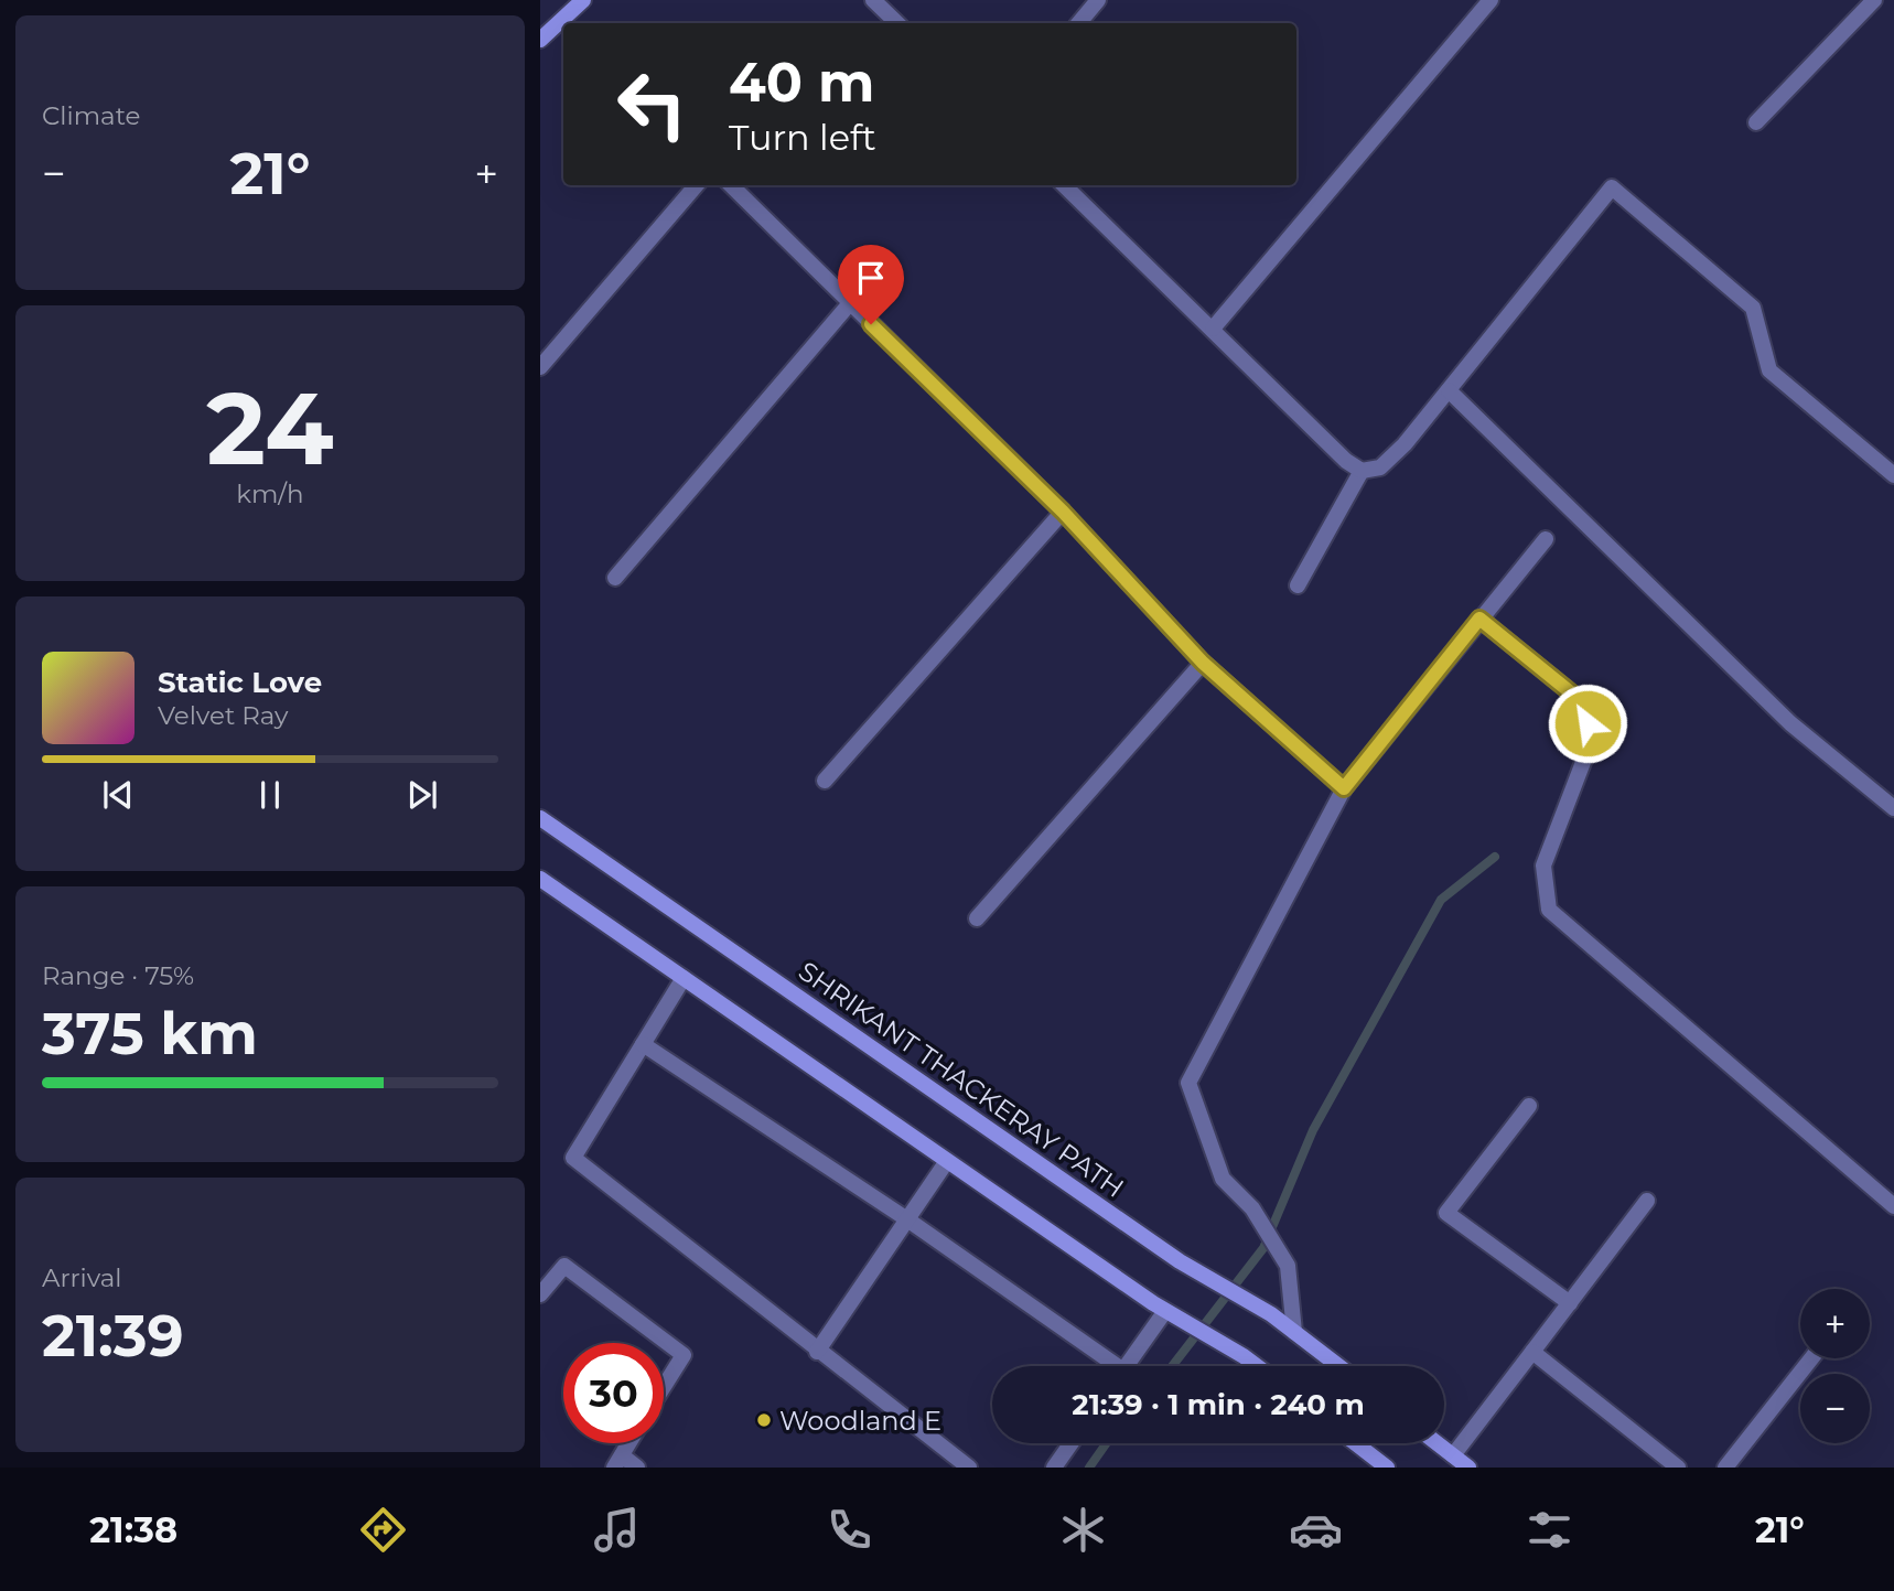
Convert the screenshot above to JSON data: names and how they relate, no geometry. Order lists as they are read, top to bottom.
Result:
{
  "streets": {
    "street": ["SHRIKANT THACKERAY PATH"]
  },
  "places": ["Woodland E"],
  "page": {
    "tile": [
      "Climate",
      ["24", "km/h"],
      ["Range · 75%", "375 km"],
      ["Arrival", "21:39"]
    ],
    "turn": ["40 m", "Turn left"],
    "heat": ["−", "21°", "+"],
    "song": ["Static Love", "Velvet Ray"],
    "map_buttons": ["+", "−"],
    "limit": "30",
    "trip": "21:39 · 1 min · 240 m",
    "tabs": ["21:38", "21°"]
  }
}
